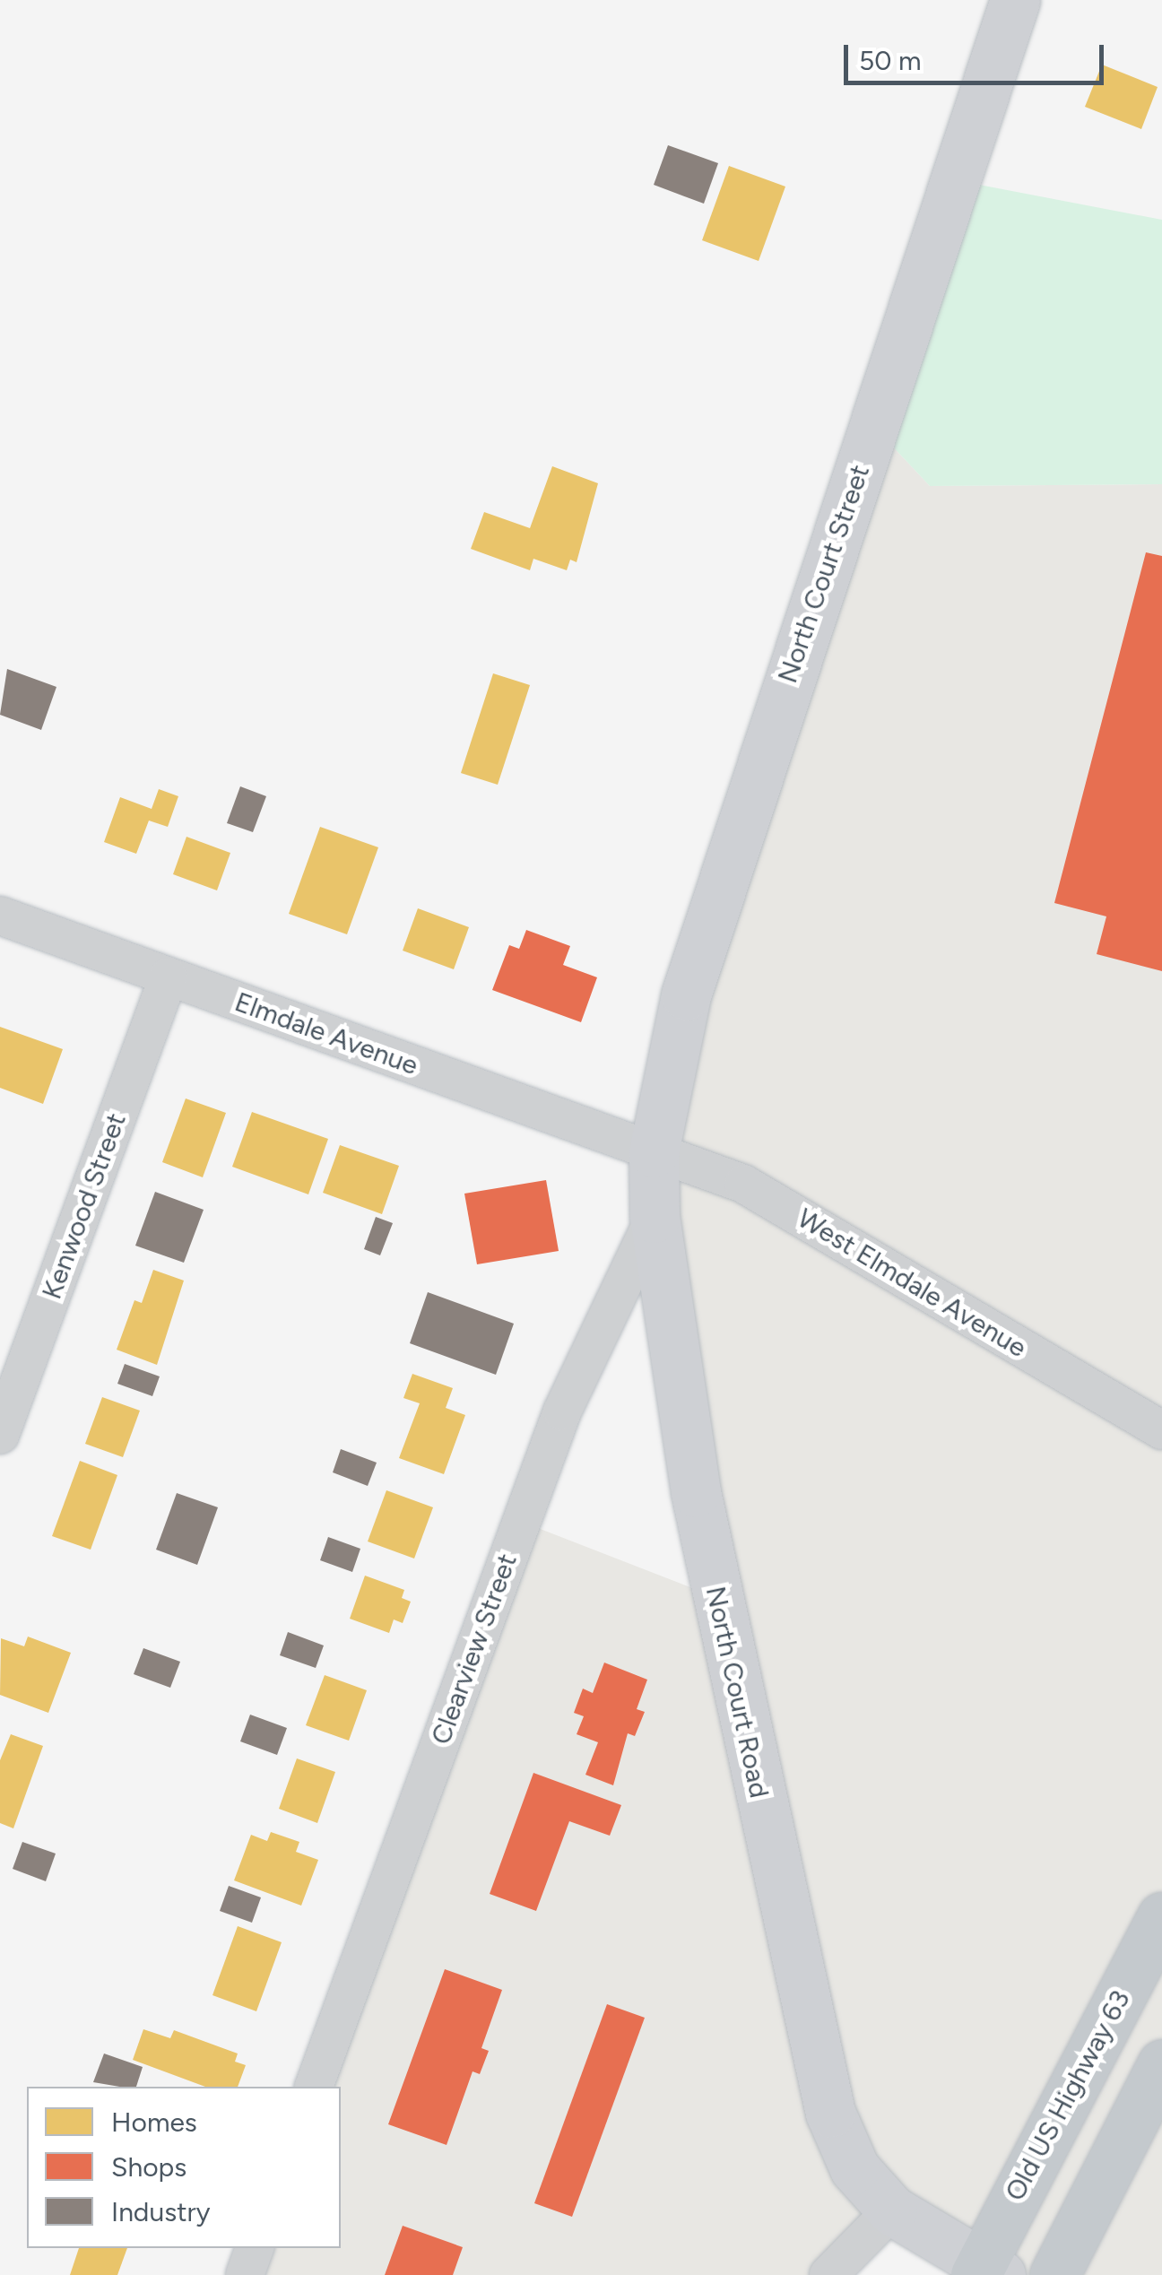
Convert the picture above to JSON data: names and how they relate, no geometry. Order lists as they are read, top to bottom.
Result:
{
  "streets": {
    "highway": ["Old US Highway 63"],
    "main road": ["North Court Street", "North Court Road"],
    "street": [
      "Elmdale Avenue",
      "Kenwood Street",
      "West Elmdale Avenue",
      "Clearview Street"
    ]
  },
  "crossings": [
    ["North Court Street", "Elmdale Avenue"],
    ["North Court Street", "West Elmdale Avenue"],
    ["North Court Street", "North Court Road"],
    ["Elmdale Avenue", "Kenwood Street"],
    ["Elmdale Avenue", "West Elmdale Avenue"],
    ["Elmdale Avenue", "North Court Road"],
    ["West Elmdale Avenue", "North Court Road"],
    ["Clearview Street", "North Court Road"],
    ["North Court Road", "Old US Highway 63"]
  ],
  "legend": ["Homes", "Shops", "Industry"],
  "scale_bar": "50 m"
}
